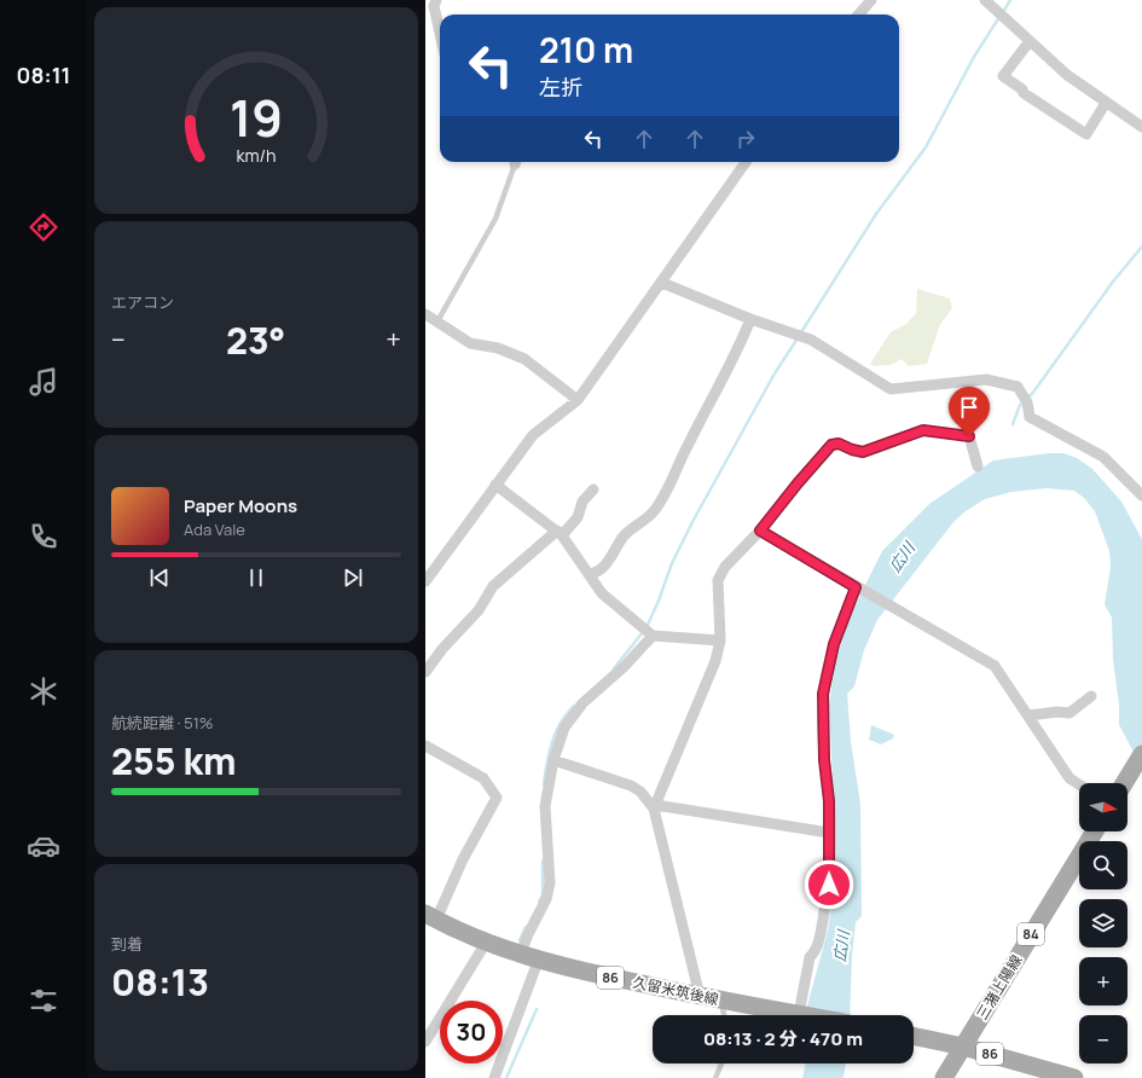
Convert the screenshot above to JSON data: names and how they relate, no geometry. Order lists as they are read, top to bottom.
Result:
{
  "streets": {
    "main road": [
      "84",
      "86",
      "三潴上陽線",
      "久留米筑後線"
    ]
  },
  "crossings": [
    ["86", "三潴上陽線"]
  ],
  "water": ["広川"],
  "north": "right",
  "page": {
    "tabs": "08:11",
    "turn": ["210 m", "左折"],
    "tile": [
      "エアコン",
      ["航続距離 · 51%", "255 km"],
      ["到着", "08:13"]
    ],
    "heat": ["−", "23°", "+"],
    "song": ["Paper Moons", "Ada Vale"],
    "map_buttons": ["+", "−"],
    "limit": "30",
    "trip": "08:13 · 2 分 · 470 m",
    "gauge": ["19", "km/h"]
  }
}
